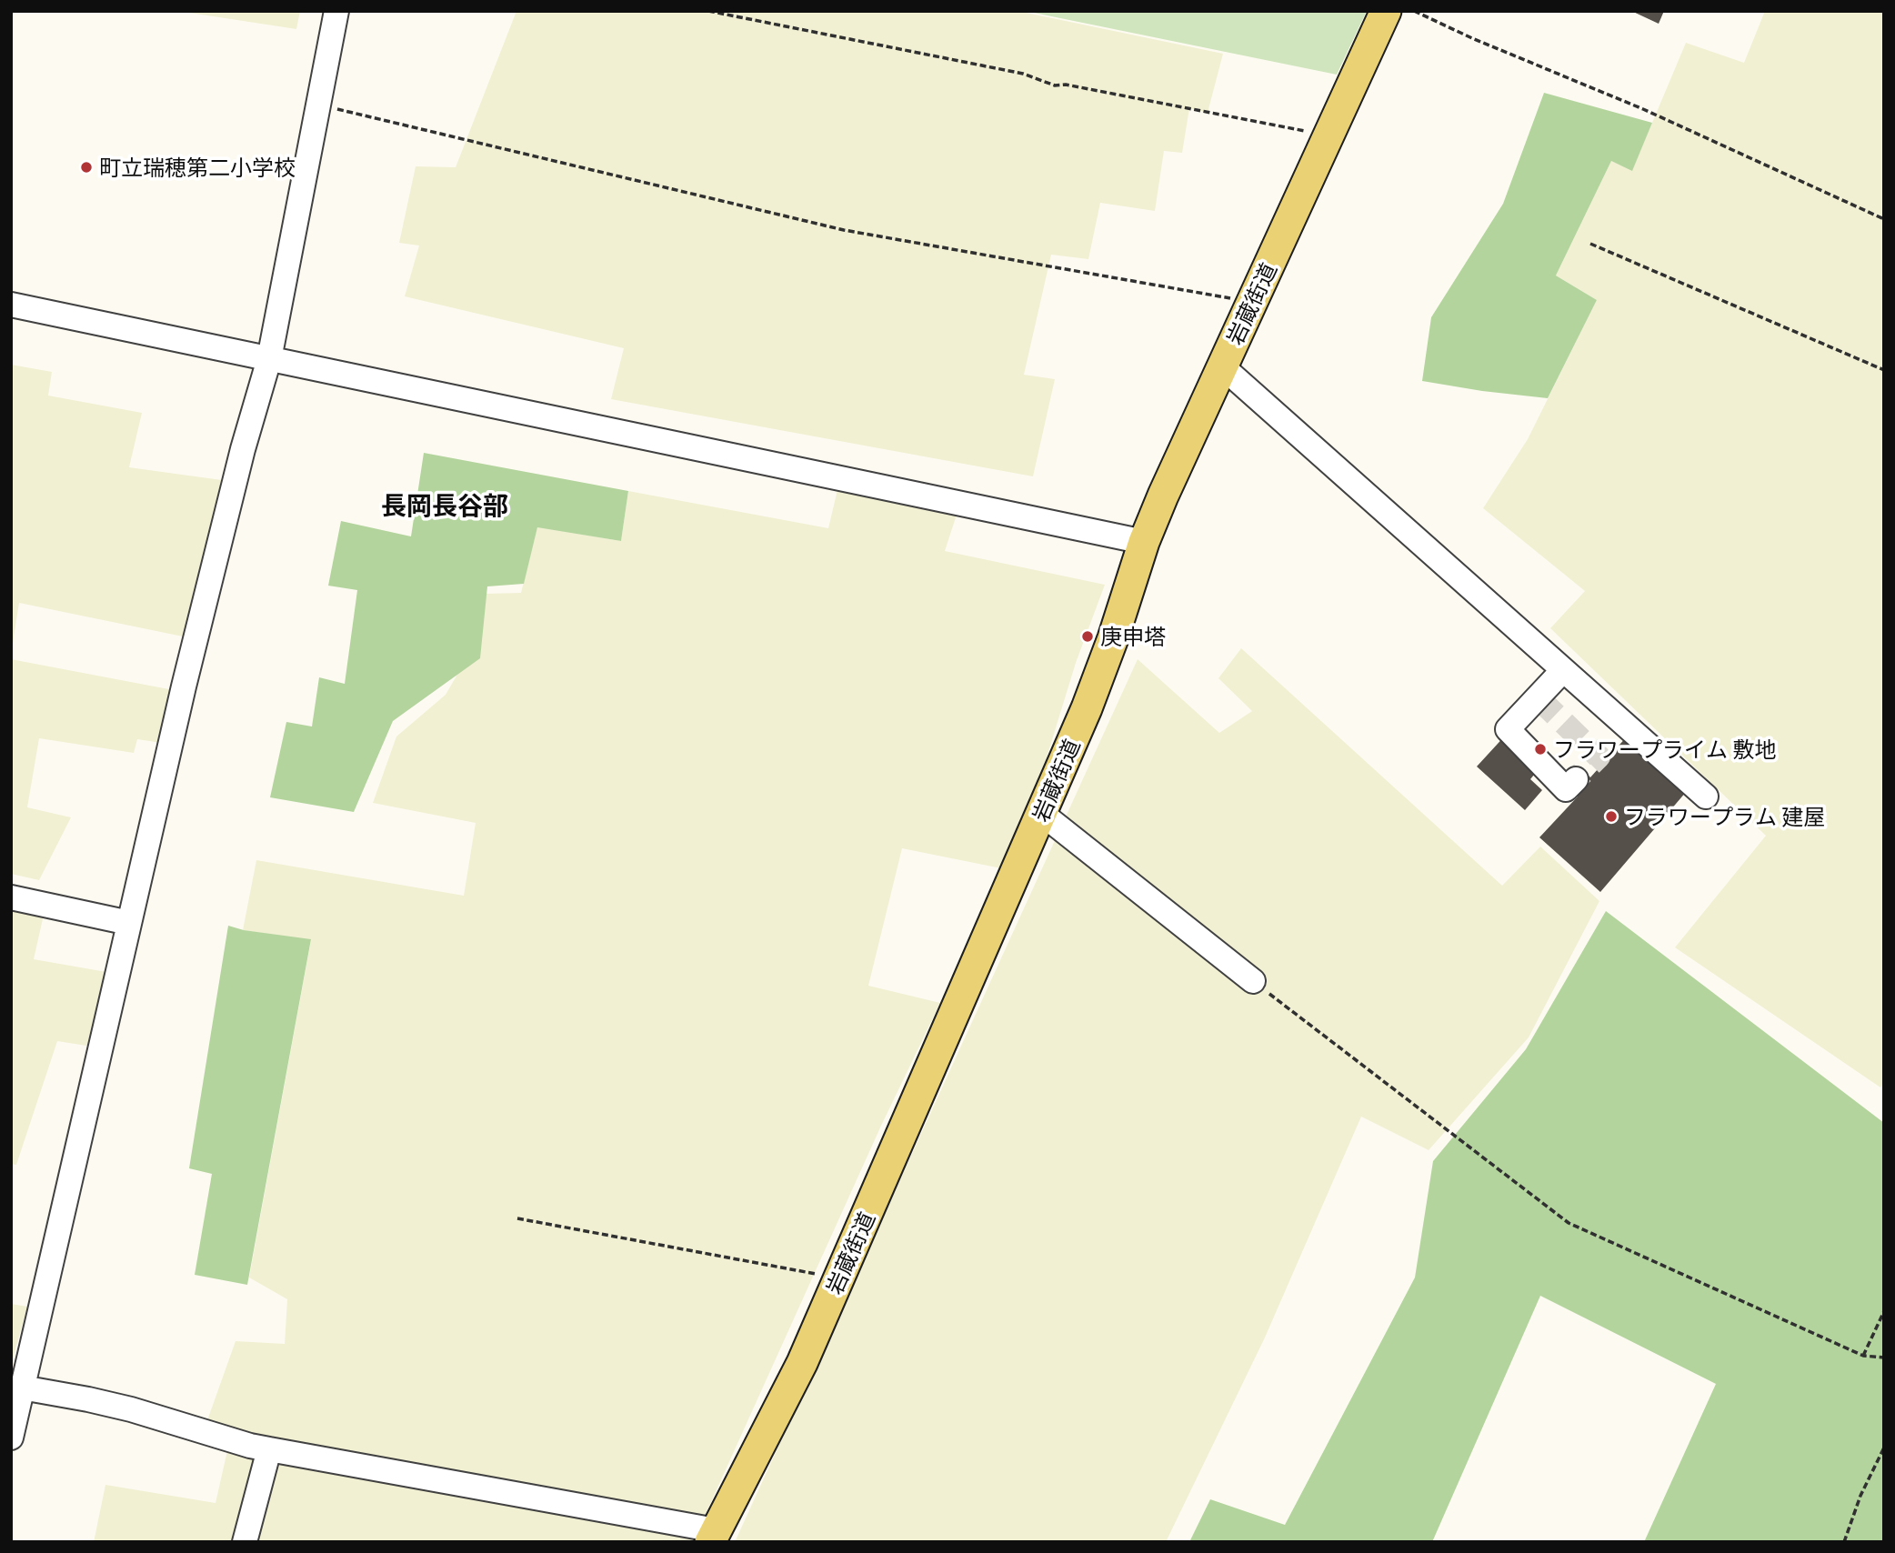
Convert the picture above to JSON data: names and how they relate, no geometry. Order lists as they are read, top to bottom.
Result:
{
  "streets": {
    "main road": ["岩蔵街道"]
  },
  "districts": ["長岡長谷部"],
  "places": [
    "町立瑞穂第二小学校",
    "庚申塔",
    "フラワープライム 敷地",
    "フラワープラム 建屋"
  ]
}
